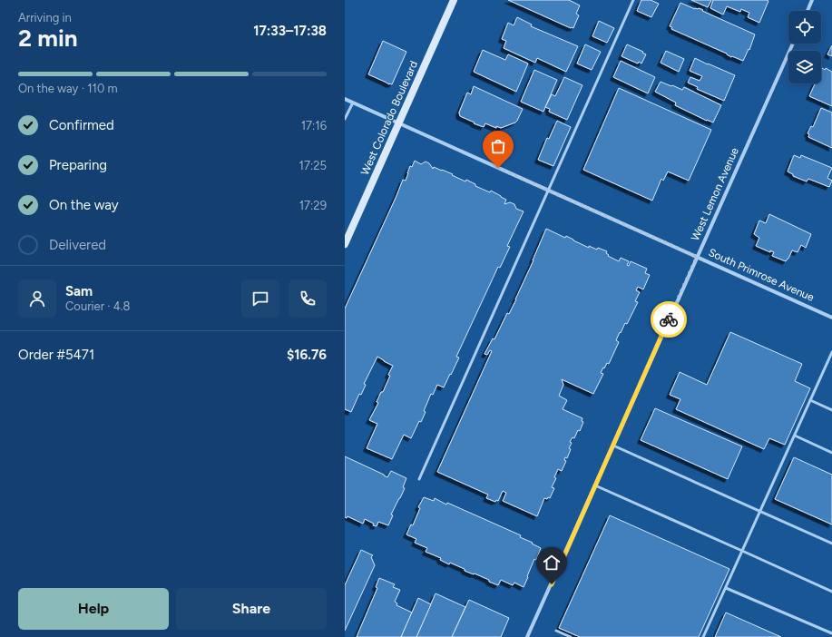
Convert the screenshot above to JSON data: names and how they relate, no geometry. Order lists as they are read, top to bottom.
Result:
{
  "streets": {
    "street": ["West Colorado Boulevard", "West Lemon Avenue", "South Primrose Avenue"]
  },
  "crossings": [
    ["West Colorado Boulevard", "South Primrose Avenue"],
    ["West Lemon Avenue", "South Primrose Avenue"]
  ],
  "page": {
    "heading": ["2 min", "Arriving in", "17:33–17:38"],
    "panel": [
      "Sam",
      "Courier · 4.8",
      "Order #5471",
      "$16.76"
    ],
    "bar": "On the way · 110 m",
    "list": [
      ["Confirmed", "17:16"],
      ["Preparing", "17:25"],
      ["On the way", "17:29"],
      "Delivered"
    ],
    "buttons": ["Help", "Share"]
  }
}
